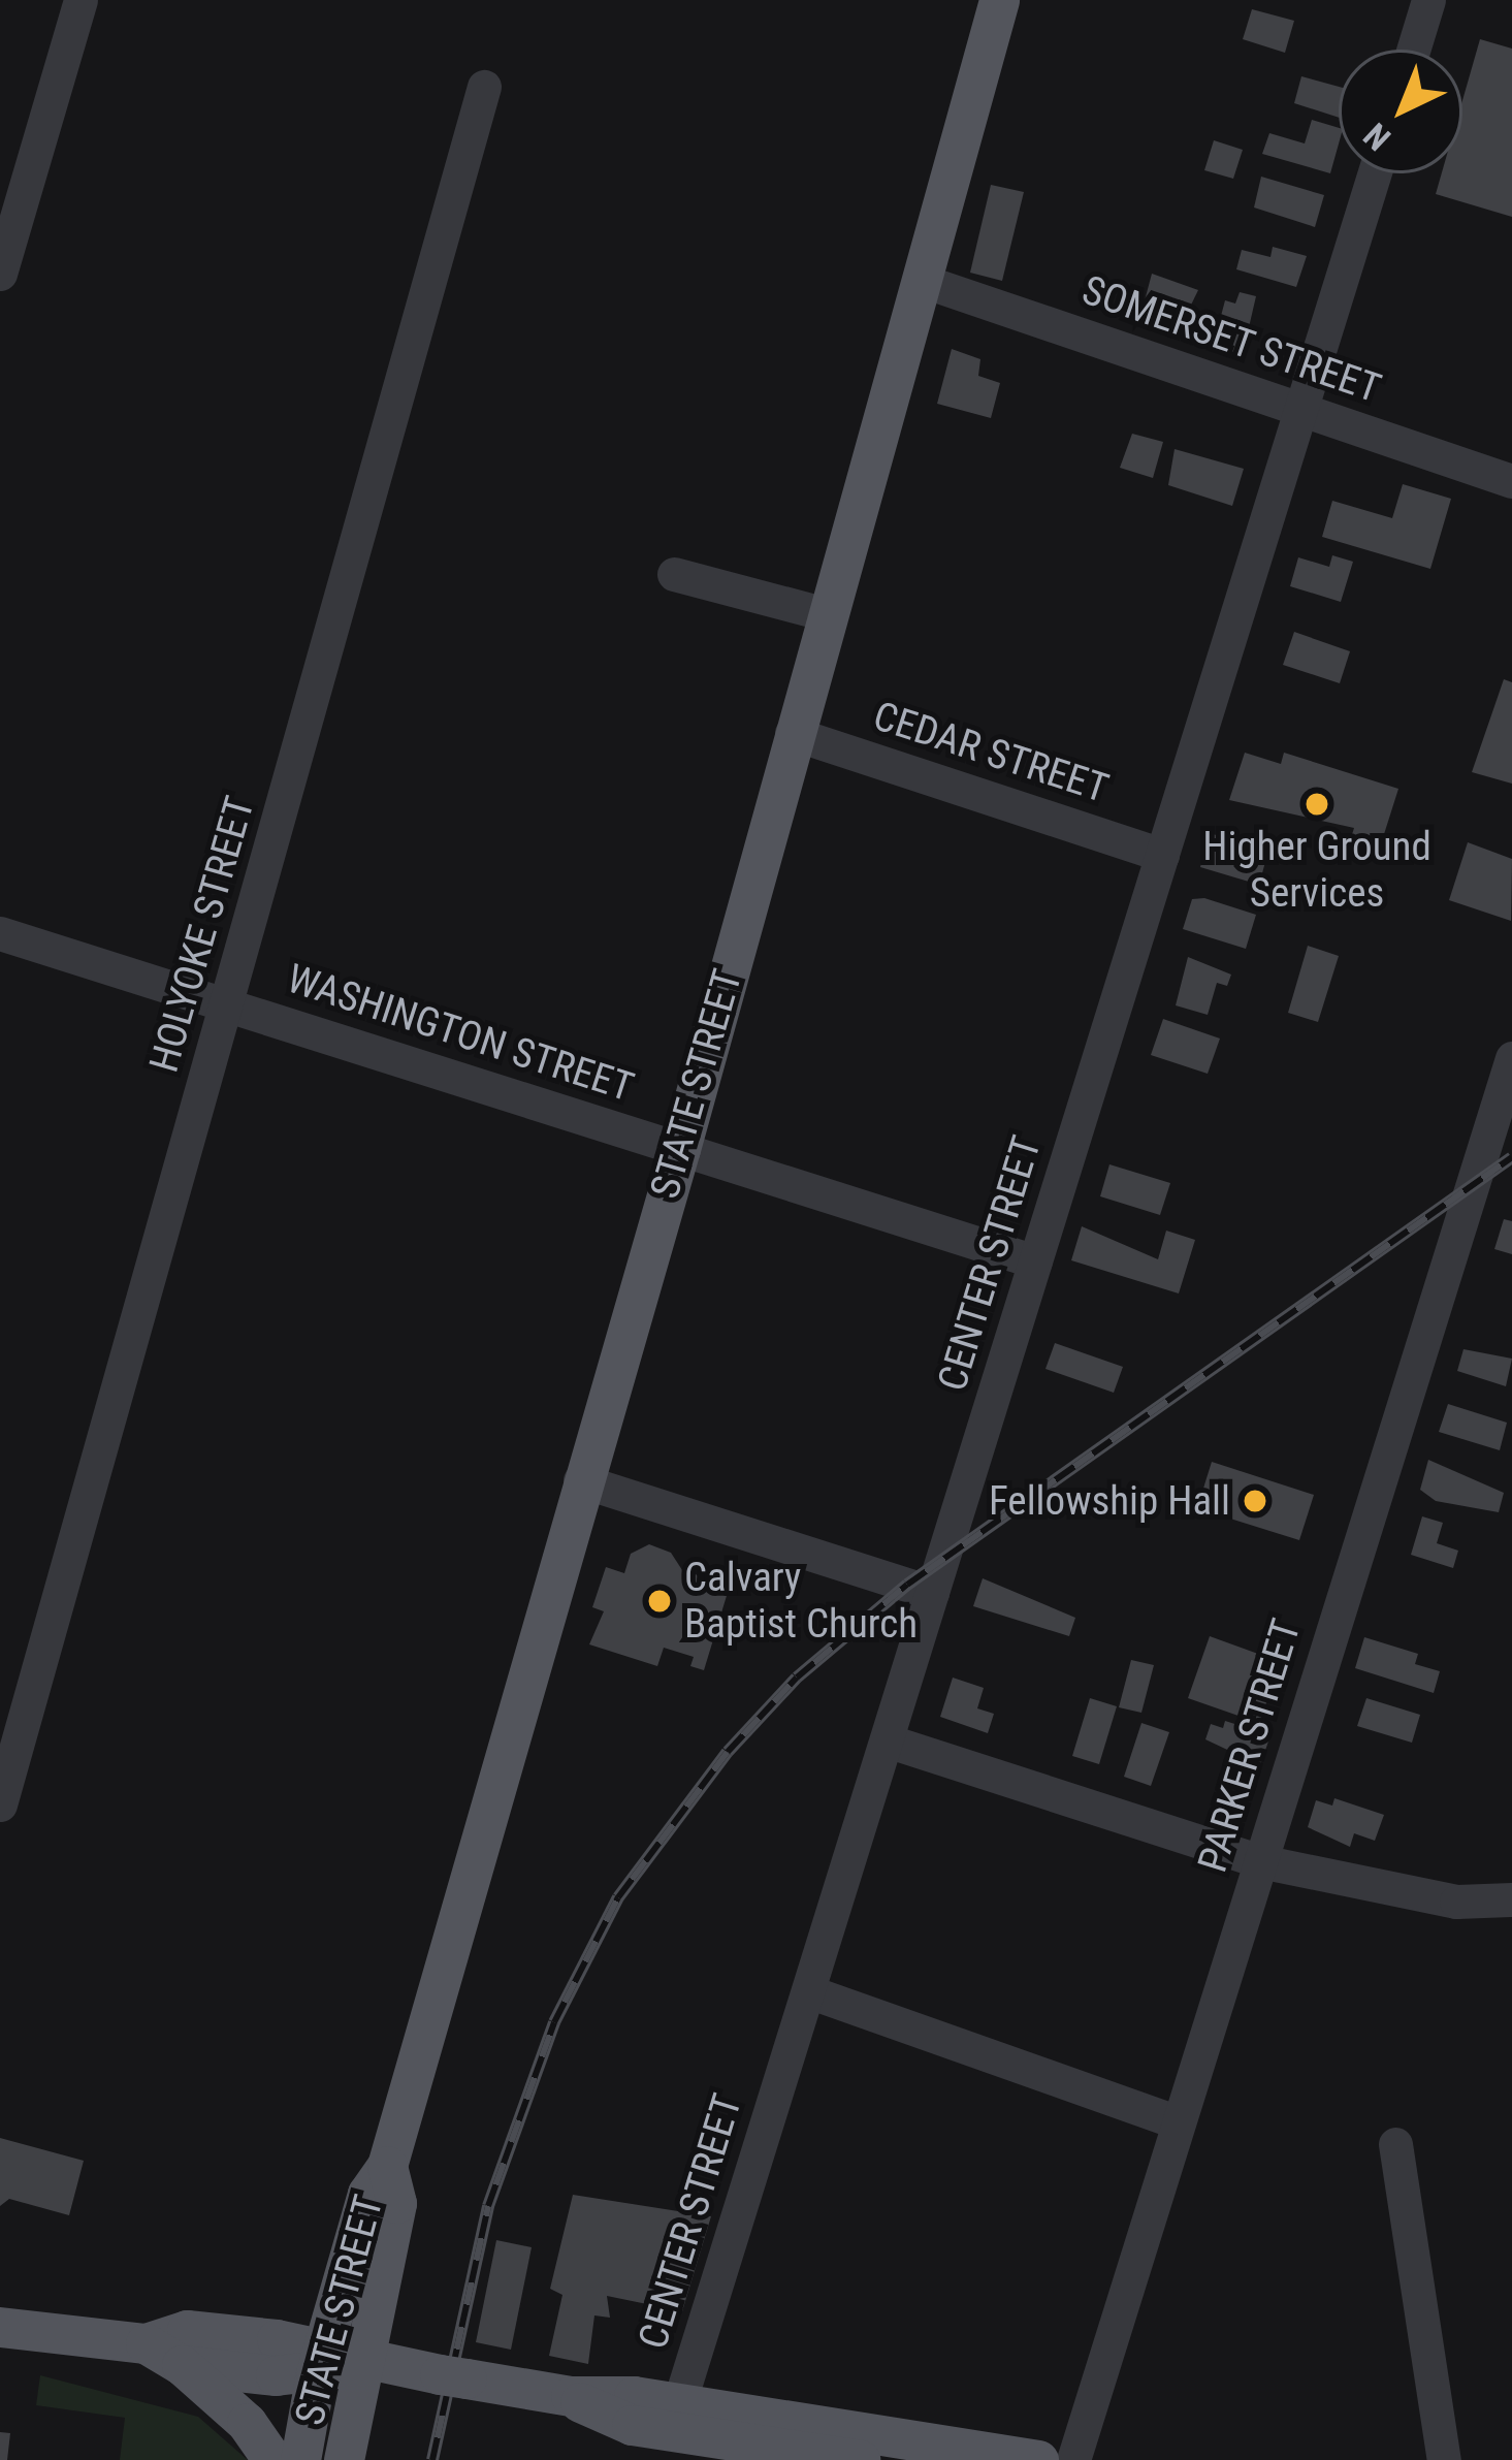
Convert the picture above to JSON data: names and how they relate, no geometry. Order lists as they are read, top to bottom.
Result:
{
  "streets": {
    "main road": ["STATE STREET"],
    "street": [
      "SOMERSET STREET",
      "CEDAR STREET",
      "HOLYOKE STREET",
      "WASHINGTON STREET",
      "CENTER STREET",
      "PARKER STREET"
    ]
  },
  "crossings": [
    ["SOMERSET STREET", "STATE STREET"],
    ["SOMERSET STREET", "CENTER STREET"],
    ["CEDAR STREET", "STATE STREET"],
    ["CEDAR STREET", "CENTER STREET"],
    ["HOLYOKE STREET", "WASHINGTON STREET"],
    ["WASHINGTON STREET", "STATE STREET"],
    ["WASHINGTON STREET", "CENTER STREET"]
  ],
  "places": ["Higher Ground Services", "Fellowship Hall", "Calvary Baptist Church"],
  "north": "bottom left"
}
